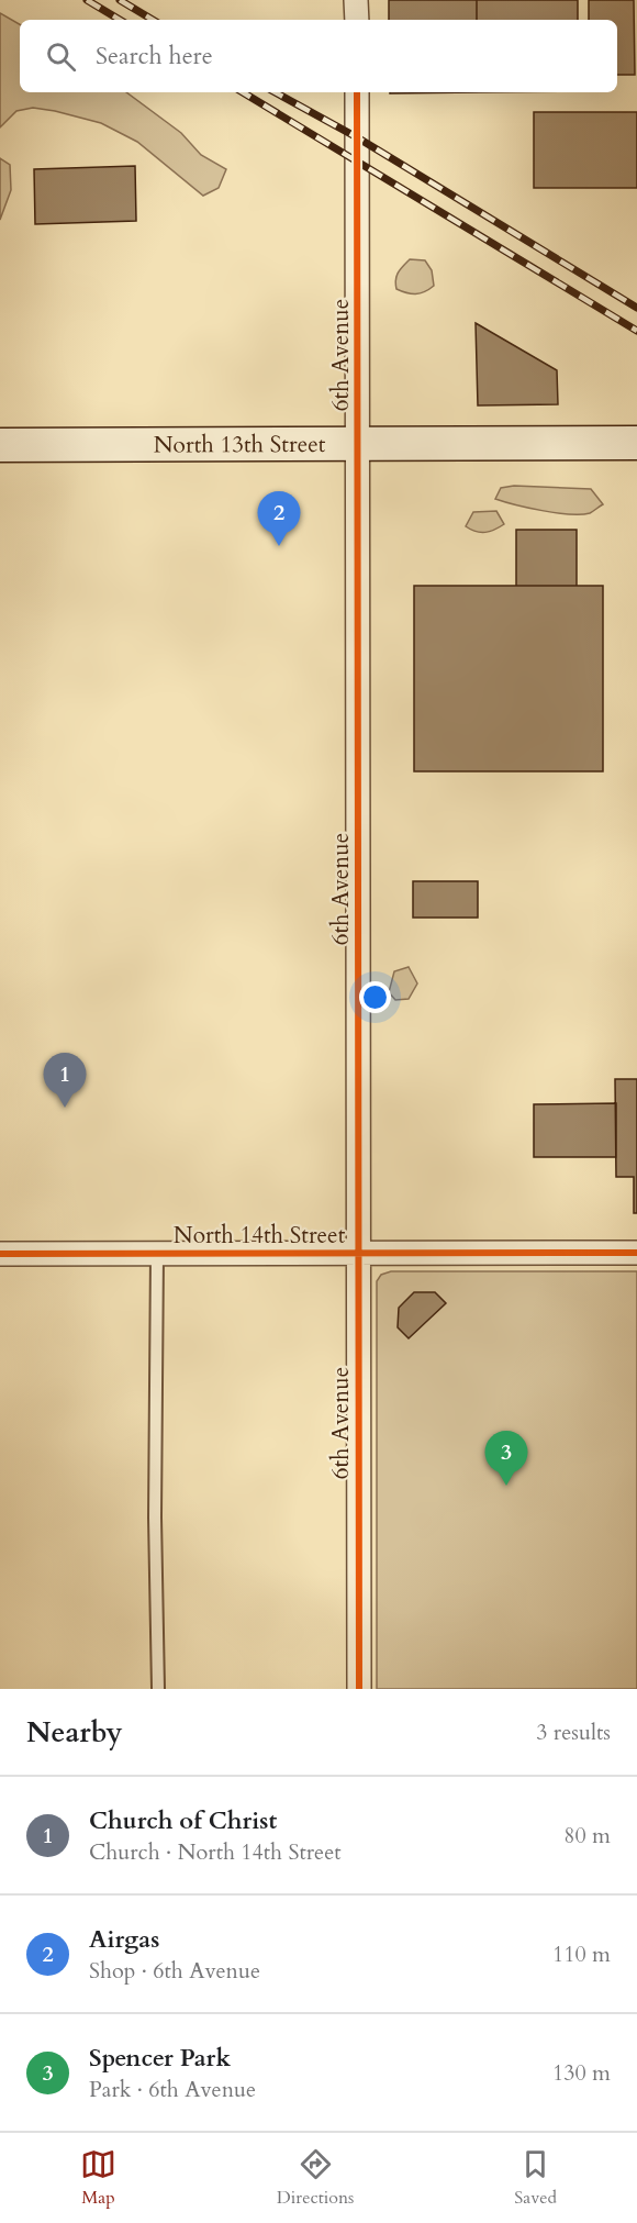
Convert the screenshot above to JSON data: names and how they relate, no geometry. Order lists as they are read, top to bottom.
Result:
{
  "streets": {
    "main road": ["North 13th Street"],
    "street": ["6th Avenue", "North 14th Street"]
  },
  "crossings": [
    ["6th Avenue", "North 13th Street"],
    ["6th Avenue", "North 14th Street"]
  ],
  "page": {
    "search": "Search here",
    "pins": ["2", "1", "3"],
    "heading": ["Nearby", "3 results"],
    "list": [
      {
        "mark": "1",
        "name": "Church of Christ",
        "note": "Church · North 14th Street",
        "value": "80 m"
      },
      {
        "mark": "2",
        "name": "Airgas",
        "note": "Shop · 6th Avenue",
        "value": "110 m"
      },
      {
        "mark": "3",
        "name": "Spencer Park",
        "note": "Park · 6th Avenue",
        "value": "130 m"
      }
    ],
    "nav": ["Map", "Directions", "Saved"]
  }
}
